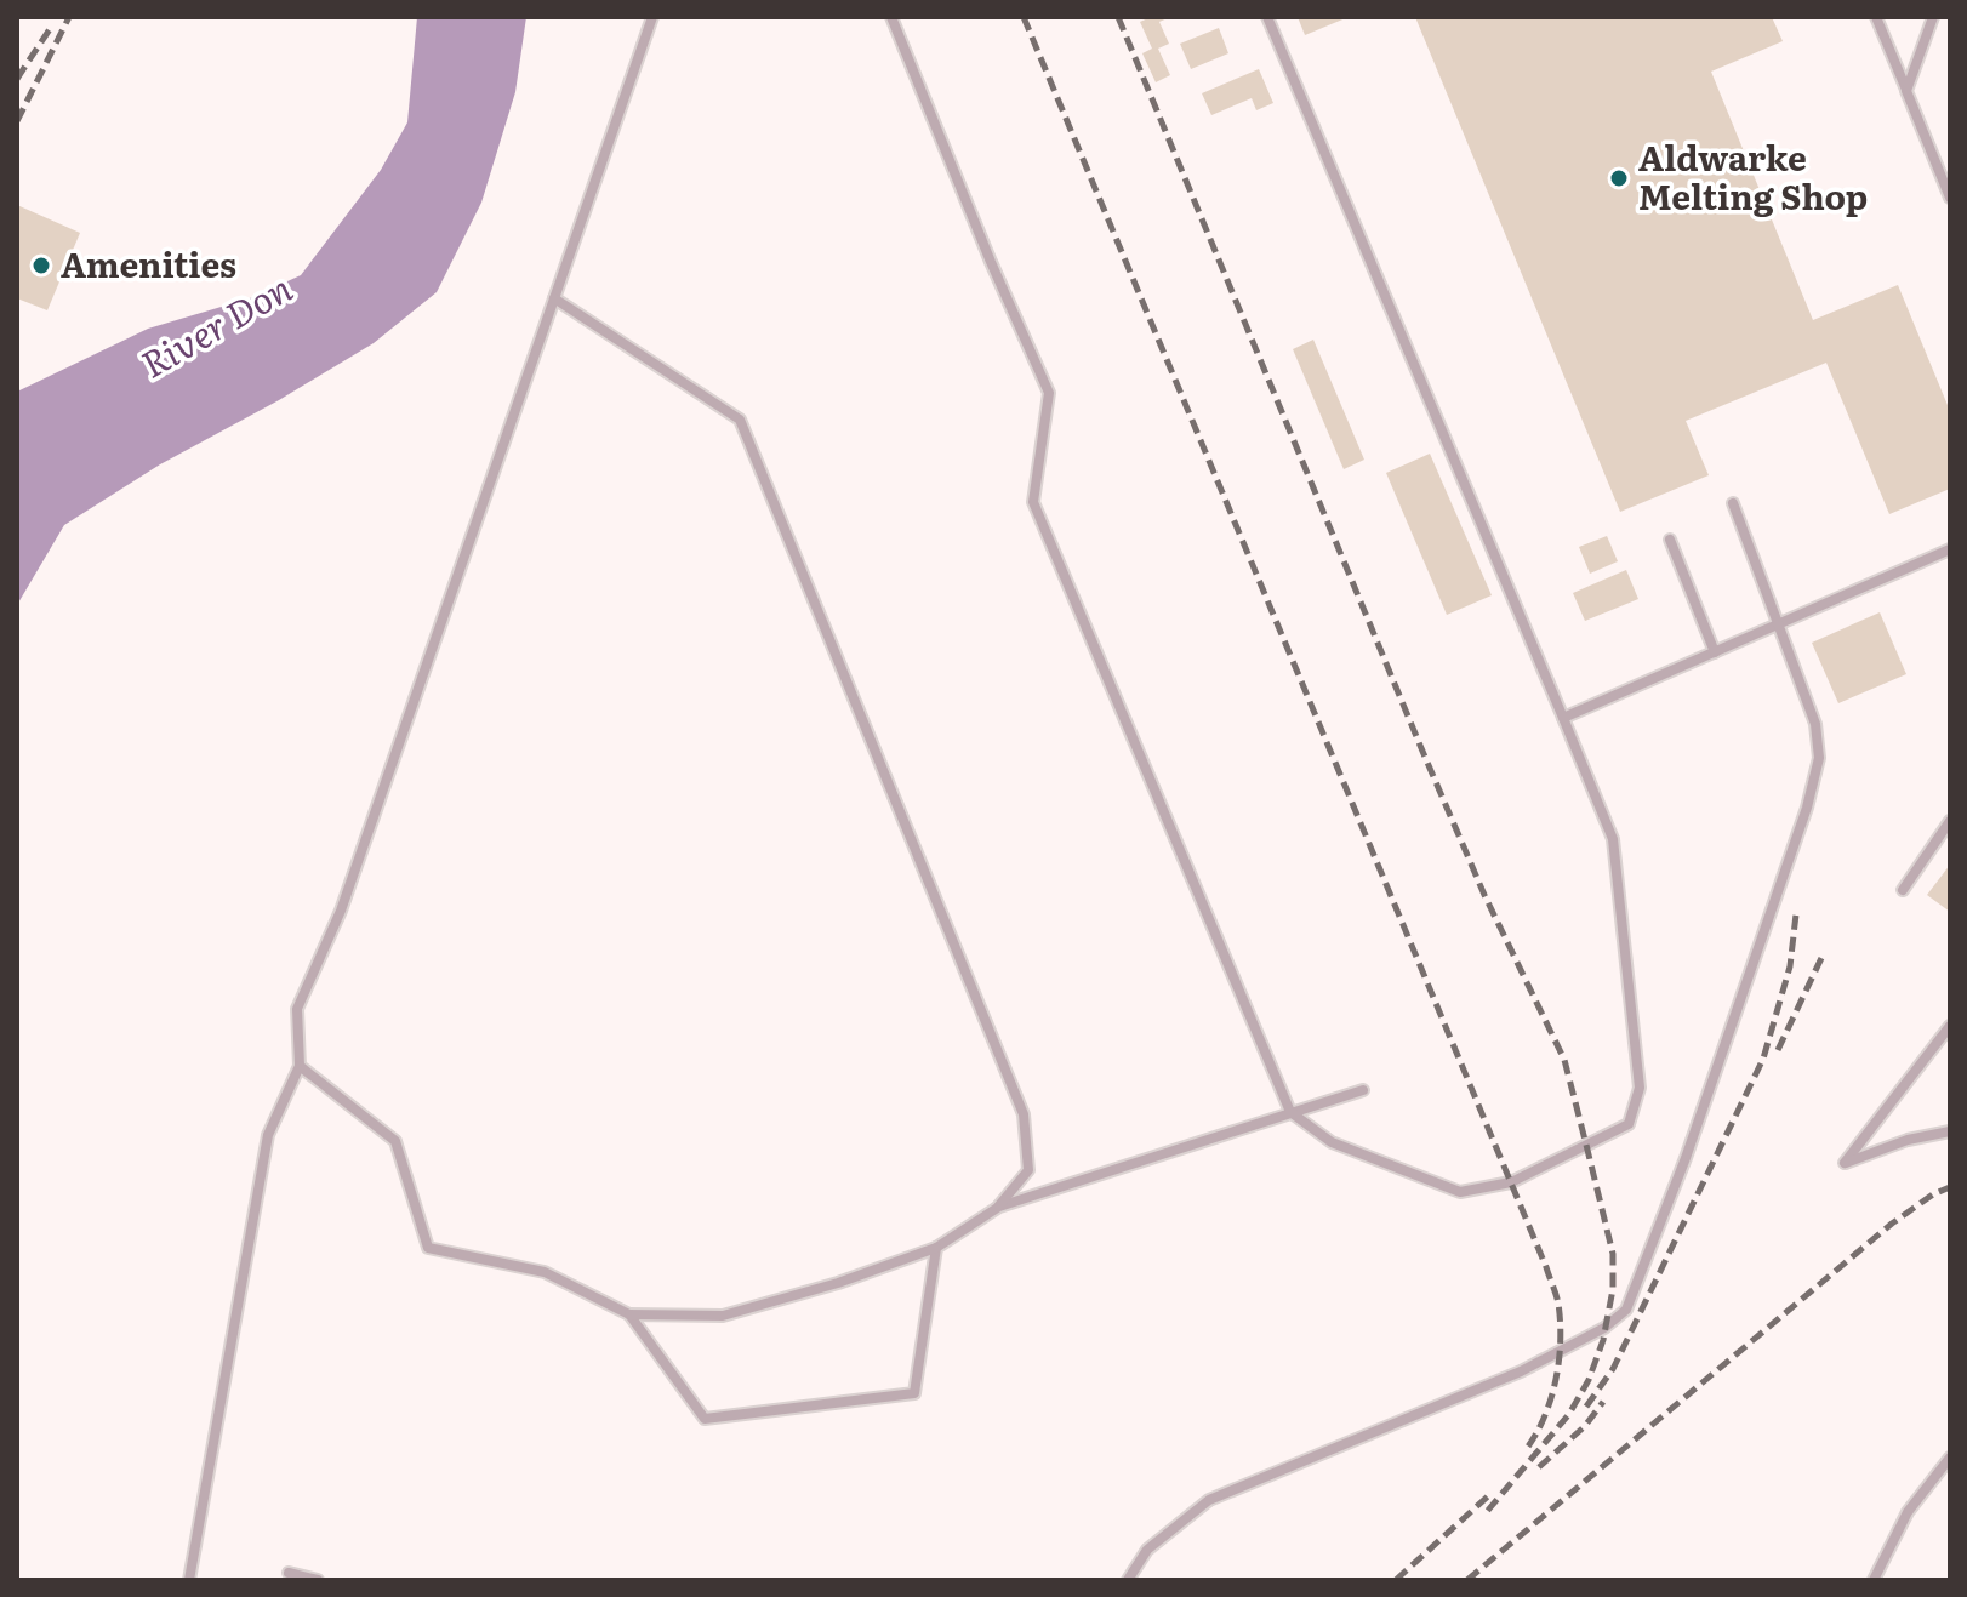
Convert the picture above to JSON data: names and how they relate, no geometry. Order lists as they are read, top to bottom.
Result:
{
  "water": ["River Don"],
  "places": ["Aldwarke Melting Shop", "Amenities"]
}
